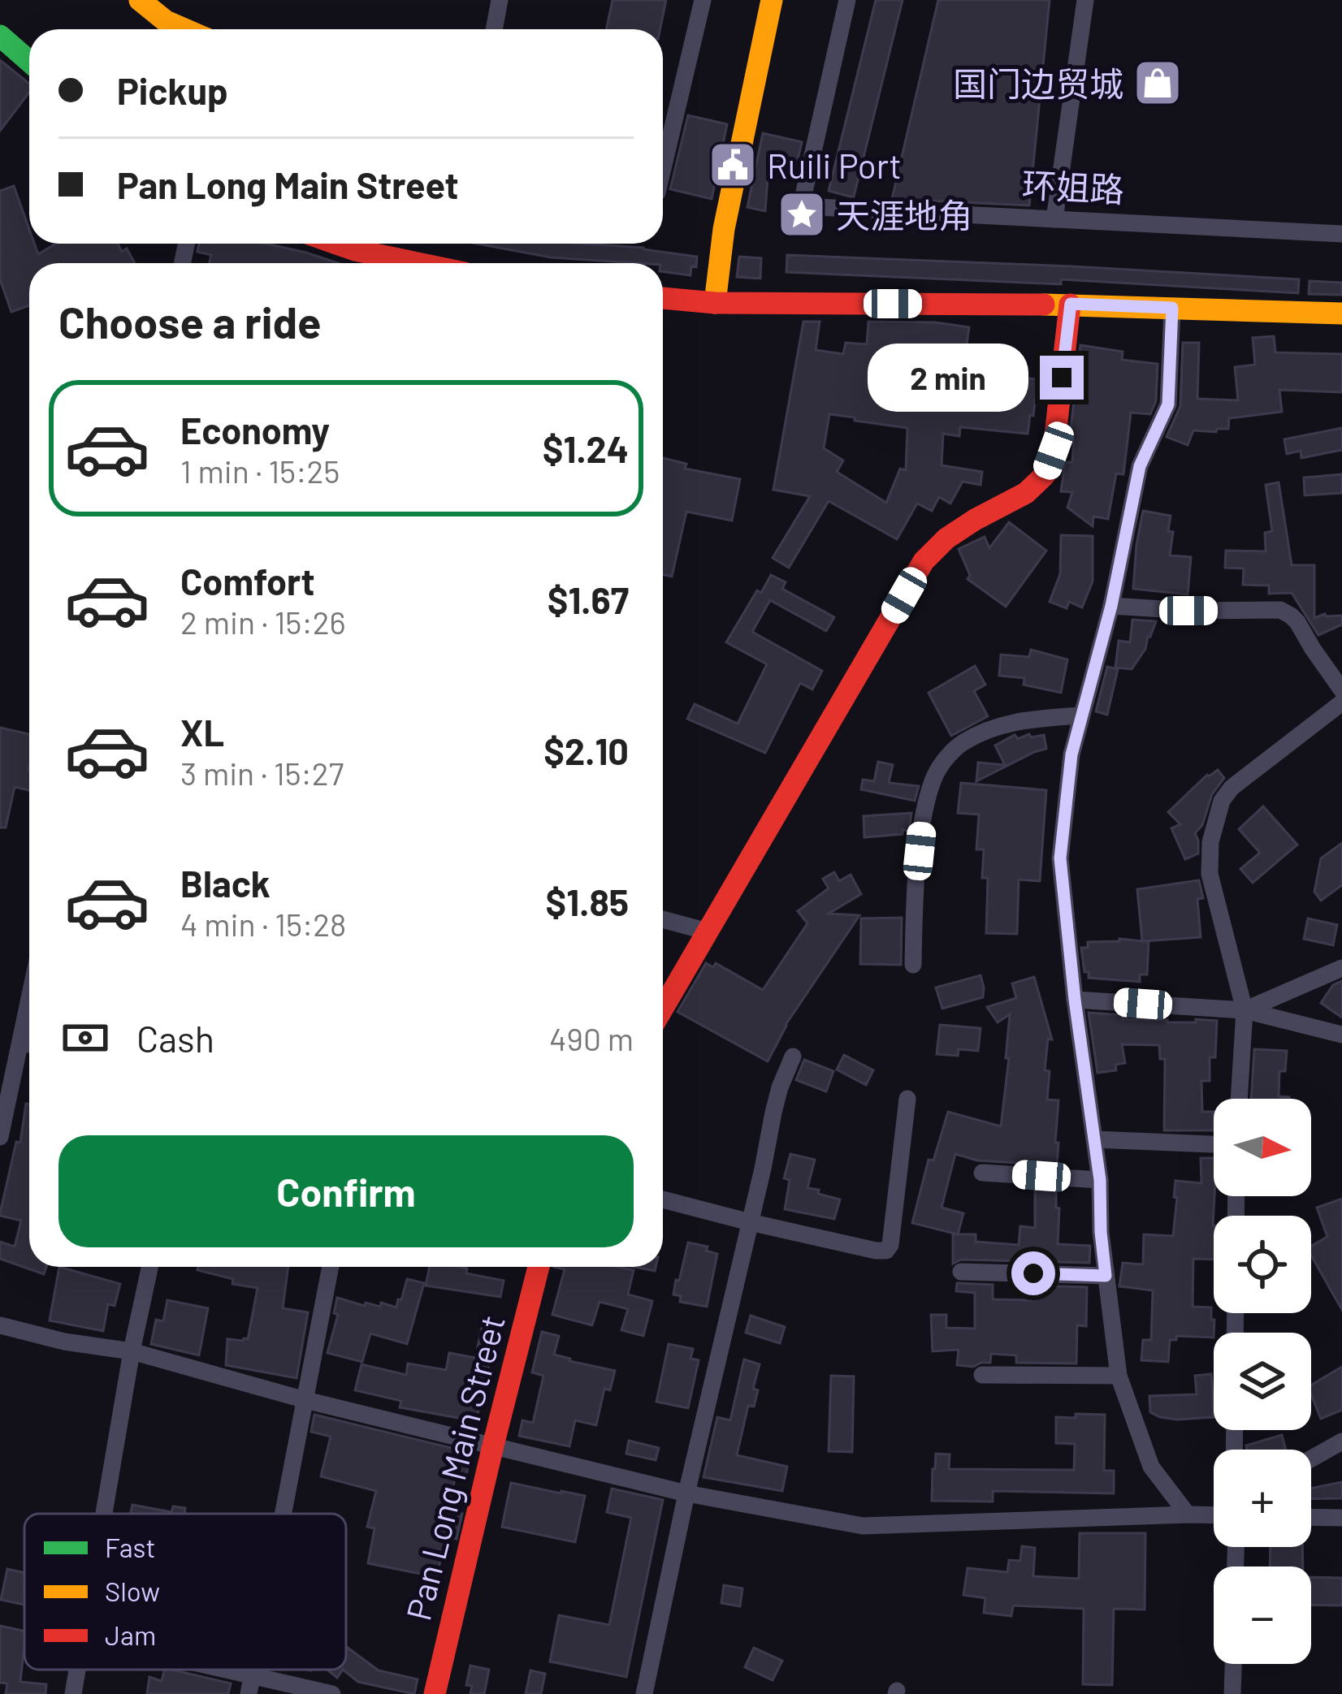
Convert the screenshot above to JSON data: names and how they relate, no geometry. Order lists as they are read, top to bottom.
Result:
{
  "streets": {
    "main road": ["Pan Long Main Street"],
    "street": ["环姐路"]
  },
  "places": {
    "shop": ["国门边贸城"],
    "public building": ["Ruili Port"],
    "place": ["天涯地角"]
  },
  "legend": ["Fast", "Slow", "Jam"],
  "north": "right",
  "page": {
    "banner": ["Pickup", "Pan Long Main Street"],
    "heading": "Choose a ride",
    "bubble": "2 min",
    "list": [
      {
        "name": "Economy",
        "note": "1 min · 15:25",
        "value": "$1.24"
      },
      {
        "name": "Comfort",
        "note": "2 min · 15:26",
        "value": "$1.67"
      },
      {
        "name": "XL",
        "note": "3 min · 15:27",
        "value": "$2.10"
      },
      {
        "name": "Black",
        "note": "4 min · 15:28",
        "value": "$1.85"
      }
    ],
    "pay": ["Cash", "490 m"],
    "map_buttons": ["+", "−"],
    "buttons": "Confirm"
  }
}
